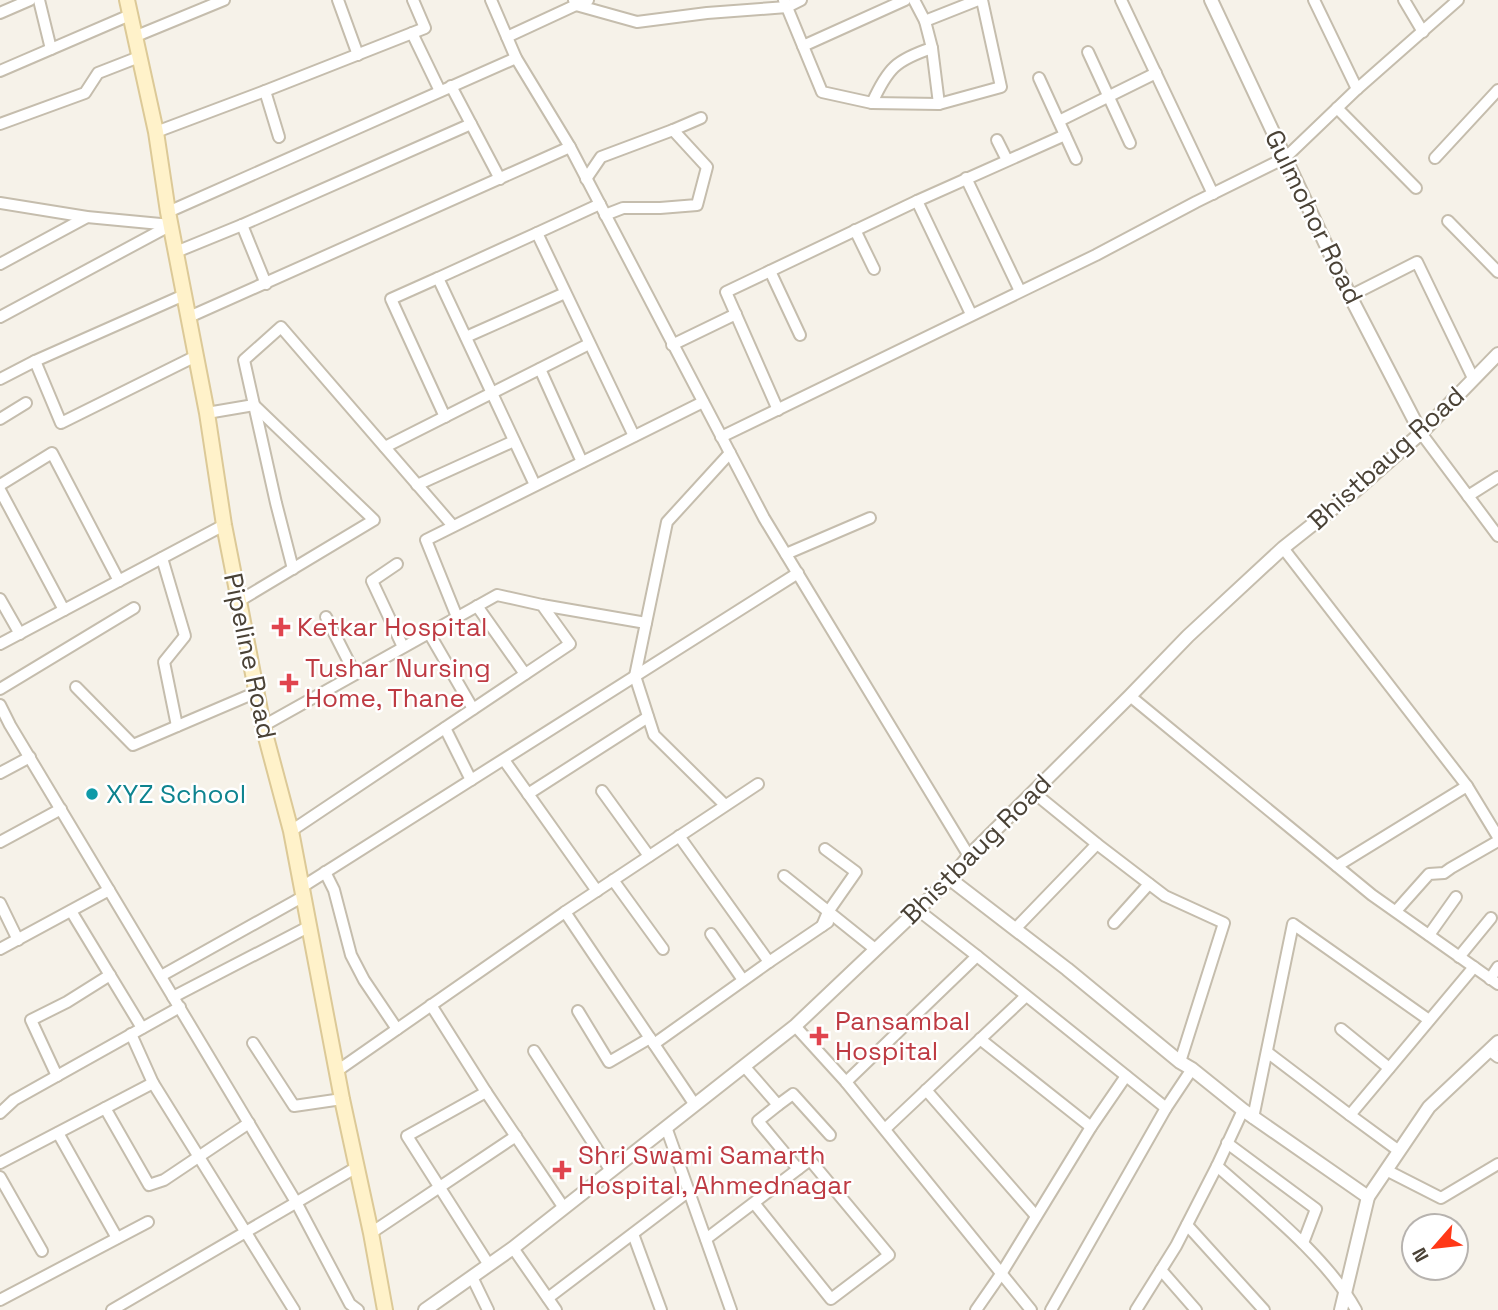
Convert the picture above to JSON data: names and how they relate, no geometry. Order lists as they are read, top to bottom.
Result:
{
  "streets": {
    "main road": ["Pipeline Road"],
    "street": ["Gulmohor Road", "Bhistbaug Road"]
  },
  "crossings": [
    ["Gulmohor Road", "Bhistbaug Road"]
  ],
  "places": {
    "health": [
      "Ketkar Hospital",
      "Tushar Nursing Home, Thane",
      "Pansambal Hospital",
      "Shri Swami Samarth Hospital, Ahmednagar"
    ],
    "other": ["XYZ School"]
  },
  "north": "bottom left"
}
